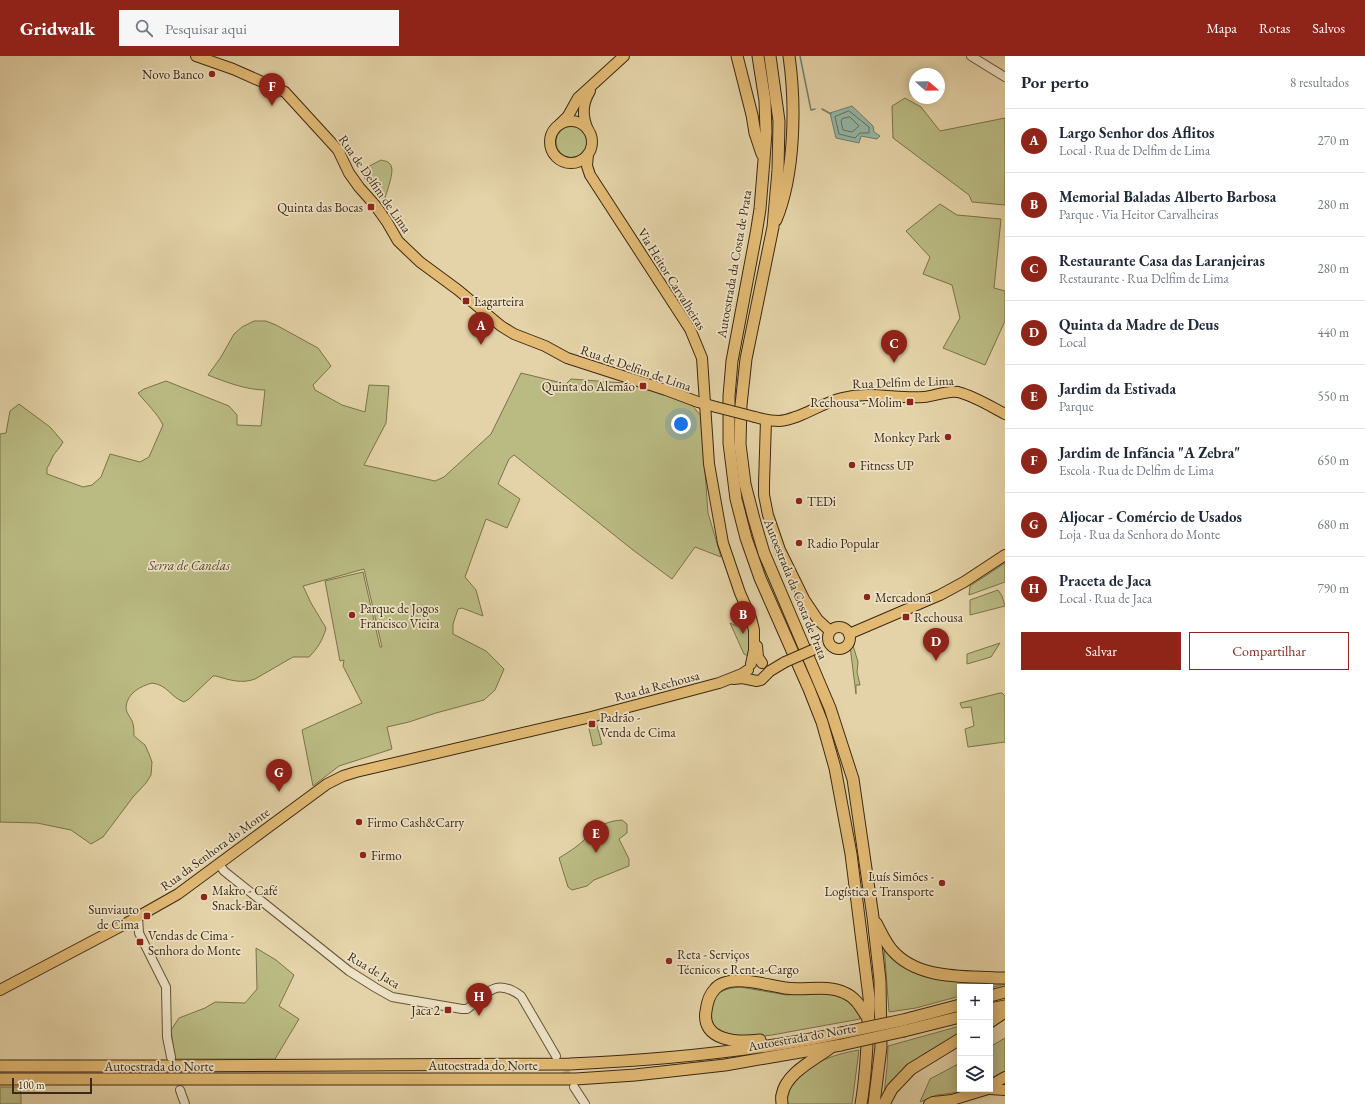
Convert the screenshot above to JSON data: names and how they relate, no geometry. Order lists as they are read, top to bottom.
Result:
{
  "streets": {
    "highway": ["Autoestrada da Costa de Prata", "Autoestrada do Norte"],
    "main road": [
      "Rua de Delfim de Lima",
      "Via Heitor Carvalheiras",
      "Rua Delfim de Lima",
      "Rua da Rechousa",
      "Rua da Senhora do Monte"
    ],
    "street": ["Rua de Jaca"]
  },
  "crossings": [
    ["Rua de Delfim de Lima", "Via Heitor Carvalheiras"],
    ["Rua de Delfim de Lima", "Rua Delfim de Lima"],
    ["Via Heitor Carvalheiras", "Rua da Rechousa"],
    ["Rua da Rechousa", "Rua da Senhora do Monte"],
    ["Rua da Senhora do Monte", "Rua de Jaca"]
  ],
  "parks": ["Serra de Canelas"],
  "places": {
    "other": [
      "Novo Banco",
      "Monkey Park",
      "Fitness UP",
      "TEDi",
      "Radio Popular",
      "Mercadona",
      "Parque de Jogos Francisco Vieira",
      "Firmo Cash&Carry",
      "Firmo",
      "Luís Simões - Logística e Transporte",
      "Makro - Café Snack-Bar",
      "Reta - Serviços Técnicos e Rent-a-Cargo"
    ],
    "transit": [
      "Quinta das Bocas",
      "Lagarteira",
      "Quinta do Alemão",
      "Rechousa - Molim",
      "Rechousa",
      "Padrão - Venda de Cima",
      "Sunviauto de Cima",
      "Vendas de Cima - Senhora do Monte",
      "Jaca 2"
    ]
  },
  "scale_bar": "100 m",
  "north": "right",
  "page": {
    "header": "Gridwalk",
    "search": "Pesquisar aqui",
    "nav": ["Mapa", "Rotas", "Salvos"],
    "heading": ["Por perto", "8 resultados"],
    "pins": [
      "F",
      "A",
      "C",
      "B",
      "D",
      "G",
      "E",
      "H"
    ],
    "list": [
      {
        "mark": "A",
        "name": "Largo Senhor dos Aflitos",
        "note": "Local · Rua de Delfim de Lima",
        "value": "270 m"
      },
      {
        "mark": "B",
        "name": "Memorial Baladas Alberto Barbosa",
        "note": "Parque · Via Heitor Carvalheiras",
        "value": "280 m"
      },
      {
        "mark": "C",
        "name": "Restaurante Casa das Laranjeiras",
        "note": "Restaurante · Rua Delfim de Lima",
        "value": "280 m"
      },
      {
        "mark": "D",
        "name": "Quinta da Madre de Deus",
        "note": "Local",
        "value": "440 m"
      },
      {
        "mark": "E",
        "name": "Jardim da Estivada",
        "note": "Parque",
        "value": "550 m"
      },
      {
        "mark": "F",
        "name": "Jardim de Infãncia \"A Zebra\"",
        "note": "Escola · Rua de Delfim de Lima",
        "value": "650 m"
      },
      {
        "mark": "G",
        "name": "Aljocar - Comércio de Usados",
        "note": "Loja · Rua da Senhora do Monte",
        "value": "680 m"
      },
      {
        "mark": "H",
        "name": "Praceta de Jaca",
        "note": "Local · Rua de Jaca",
        "value": "790 m"
      }
    ],
    "buttons": ["Salvar", "Compartilhar"],
    "map_buttons": ["+", "−"],
    "scale": "100 m"
  }
}
